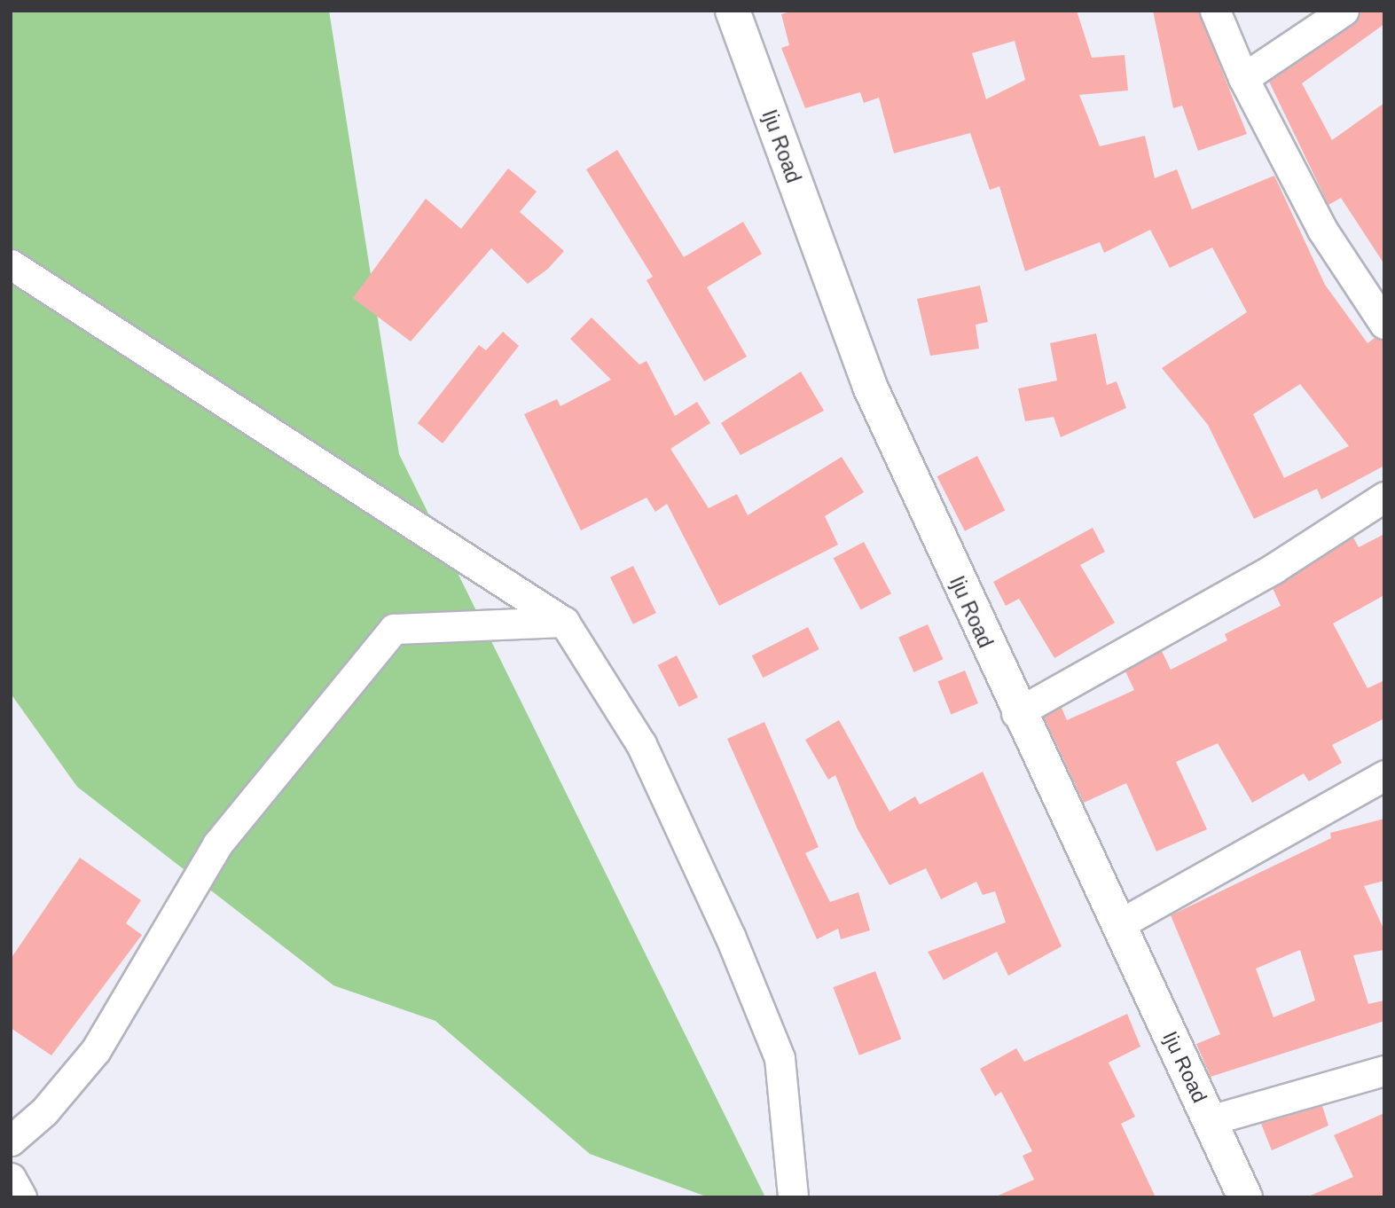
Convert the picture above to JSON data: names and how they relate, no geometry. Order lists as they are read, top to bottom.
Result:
{
  "streets": {
    "main road": ["Iju Road"]
  }
}
